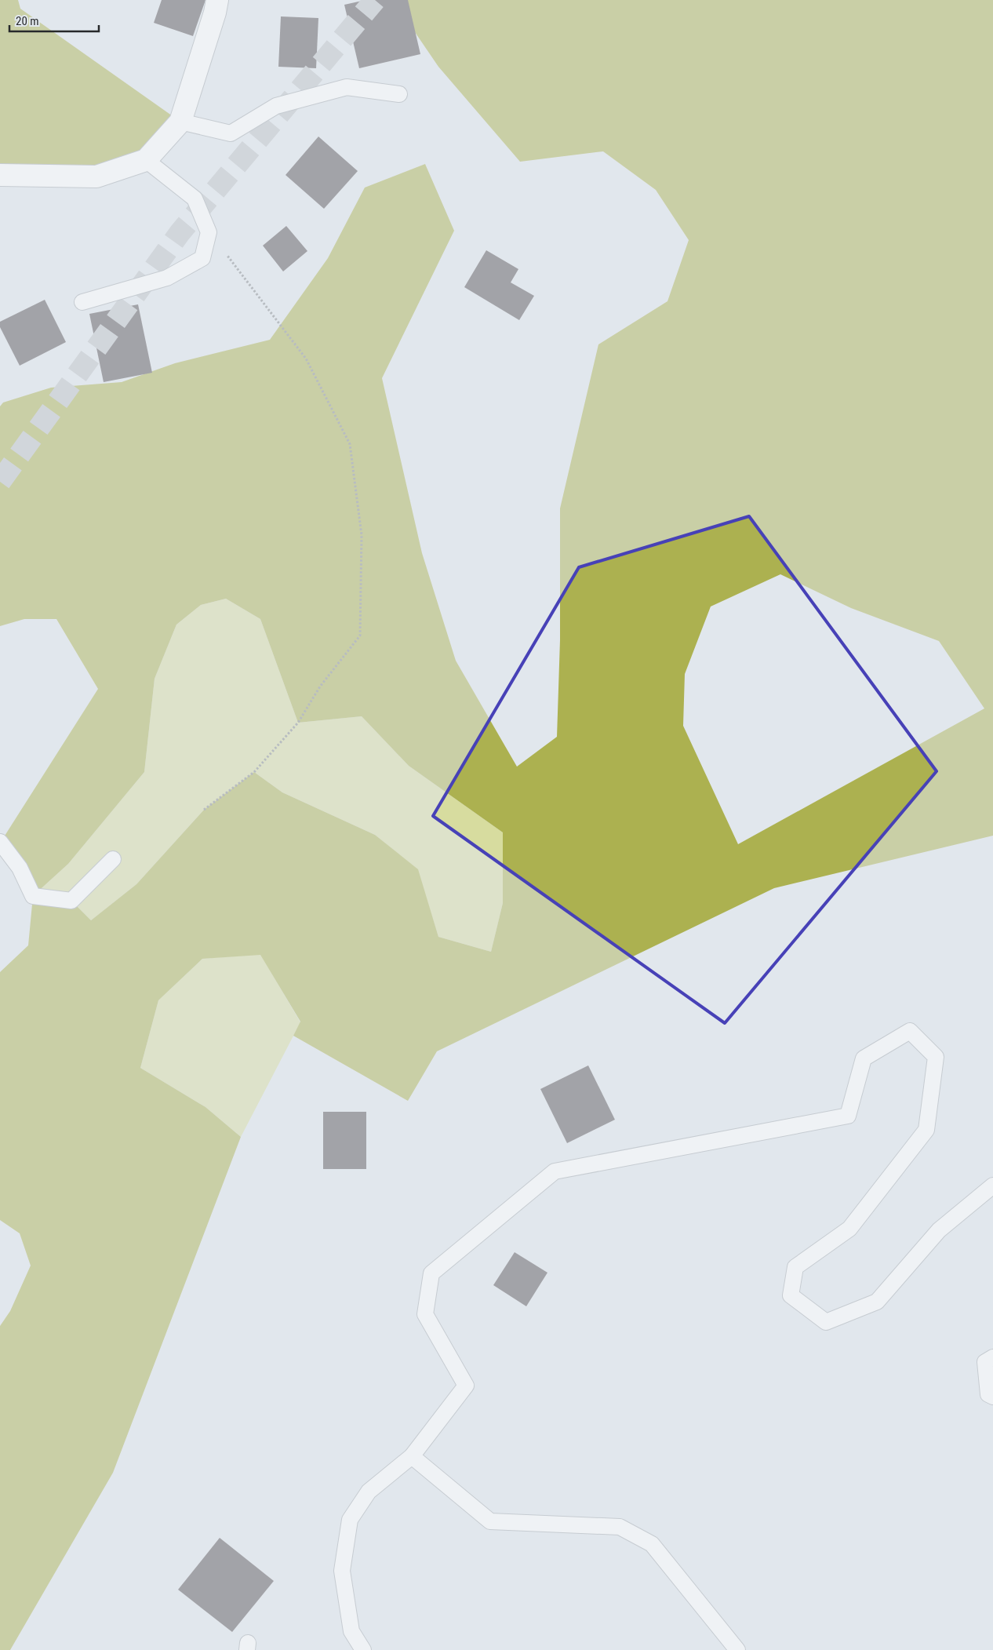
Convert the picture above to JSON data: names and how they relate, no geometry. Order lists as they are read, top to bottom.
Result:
{
  "scale_bar": "20 m"
}
